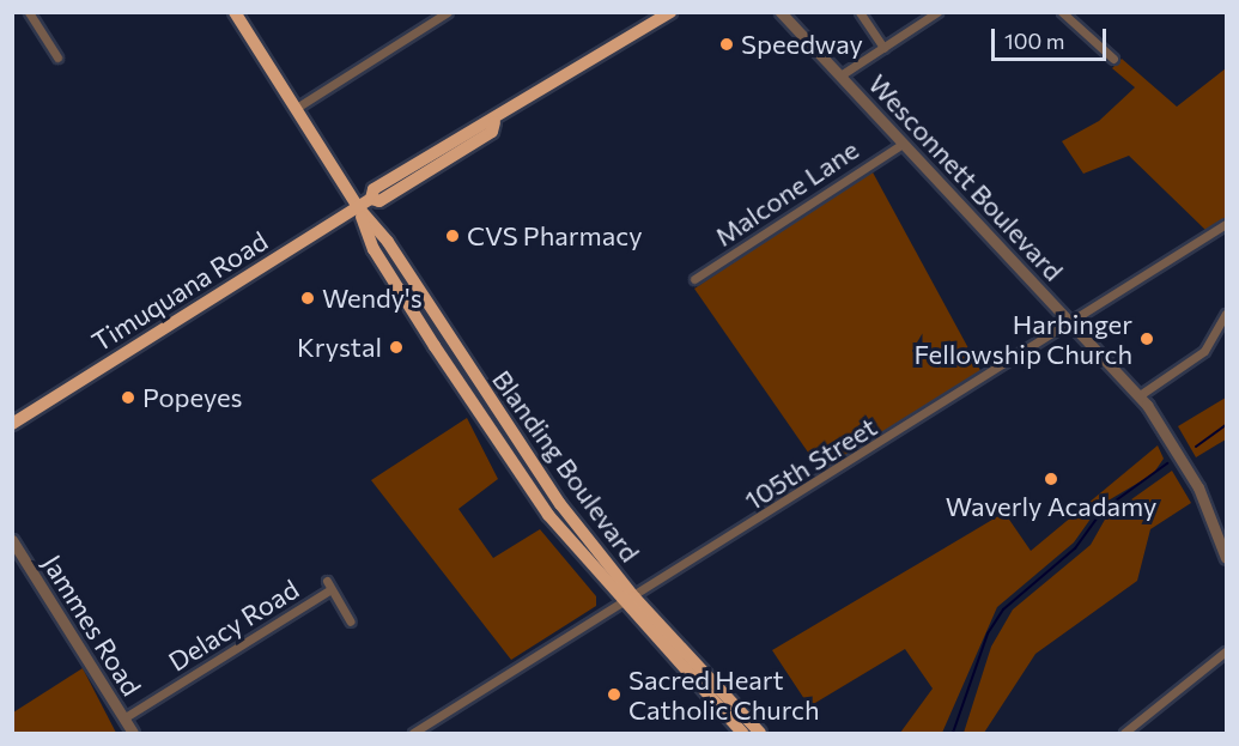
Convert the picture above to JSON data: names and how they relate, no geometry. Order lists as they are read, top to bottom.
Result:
{
  "streets": {
    "main road": ["Timuquana Road", "Blanding Boulevard"],
    "street": [
      "Wesconnett Boulevard",
      "Malcone Lane",
      "105th Street",
      "Jammes Road",
      "Delacy Road"
    ]
  },
  "crossings": [
    ["Wesconnett Boulevard", "Malcone Lane"],
    ["Wesconnett Boulevard", "105th Street"],
    ["Timuquana Road", "Blanding Boulevard"],
    ["105th Street", "Blanding Boulevard"],
    ["Jammes Road", "Delacy Road"]
  ],
  "places": [
    "Speedway",
    "CVS Pharmacy",
    "Wendy's",
    "Harbinger Fellowship Church",
    "Krystal",
    "Popeyes",
    "Waverly Acadamy",
    "Sacred Heart Catholic Church"
  ],
  "scale_bar": "100 m"
}
